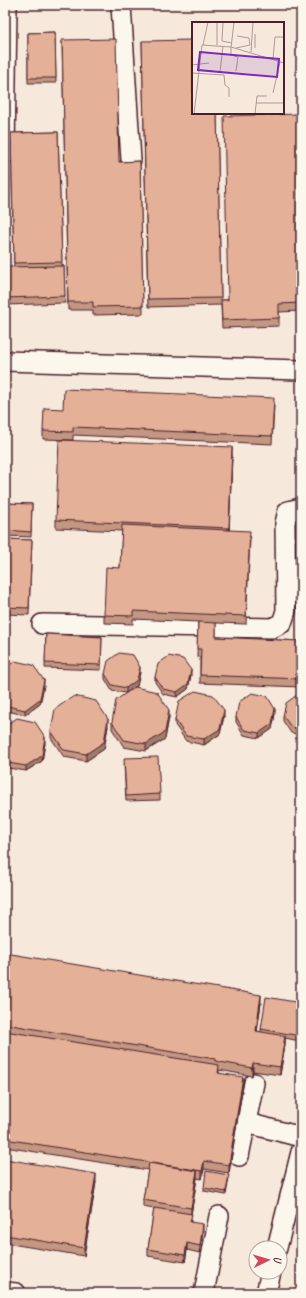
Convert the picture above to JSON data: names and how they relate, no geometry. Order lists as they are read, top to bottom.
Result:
{
  "north": "right"
}
